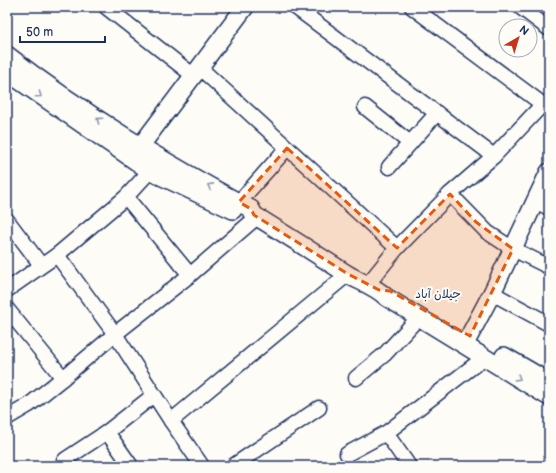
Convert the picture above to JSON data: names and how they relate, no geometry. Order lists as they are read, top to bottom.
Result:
{
  "districts": ["جیلان آباد"],
  "scale_bar": "50 m",
  "north": "top right"
}
